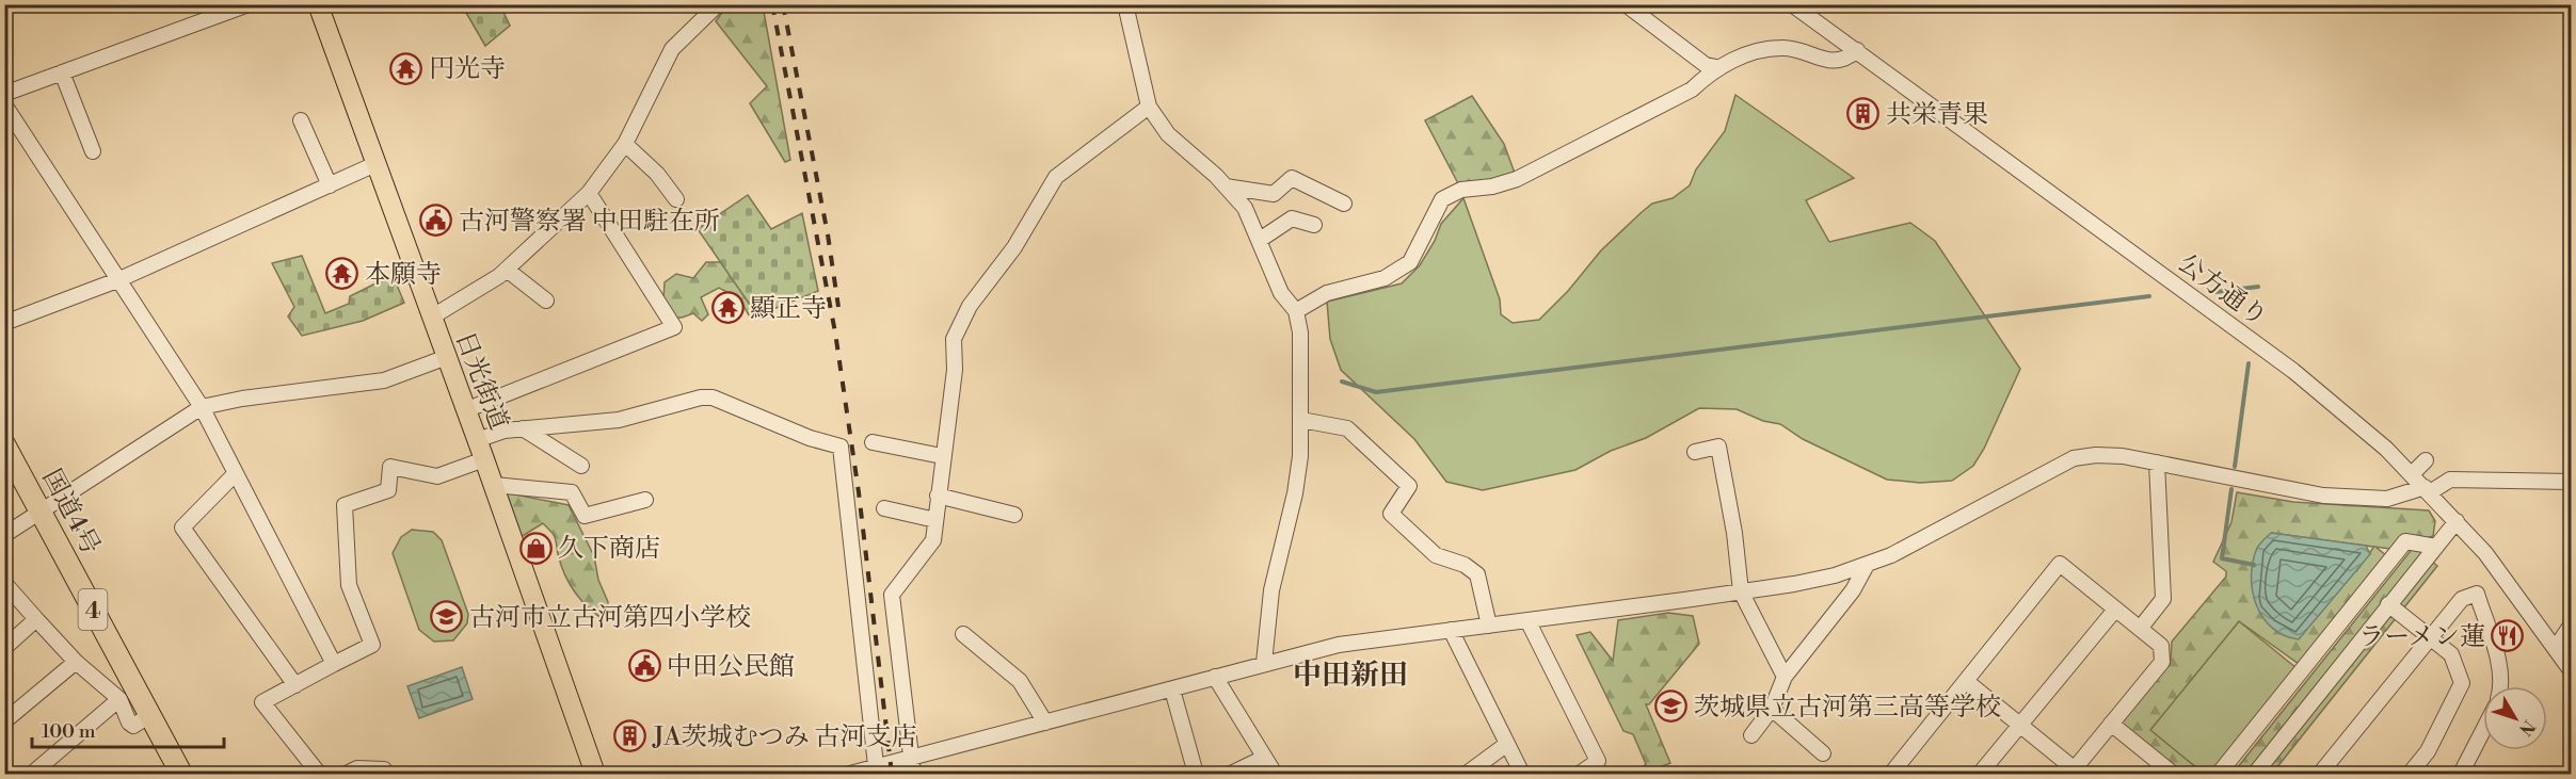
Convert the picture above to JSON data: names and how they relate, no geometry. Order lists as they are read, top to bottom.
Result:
{
  "streets": {
    "highway": ["国道4号", "4"],
    "main road": ["日光街道"],
    "street": ["公方通り"]
  },
  "districts": ["中田新田"],
  "places": {
    "temple": ["円光寺", "本願寺", "顯正寺"],
    "building": ["共栄青果", "JA茨城むつみ 古河支店"],
    "public building": ["古河警察署 中田駐在所", "中田公民館"],
    "shop": ["久下商店"],
    "school or university": ["古河市立古河第四小学校", "茨城県立古河第三高等学校"],
    "restaurant": ["ラーメン蓮"]
  },
  "scale_bar": "100 m",
  "north": "bottom right"
}
